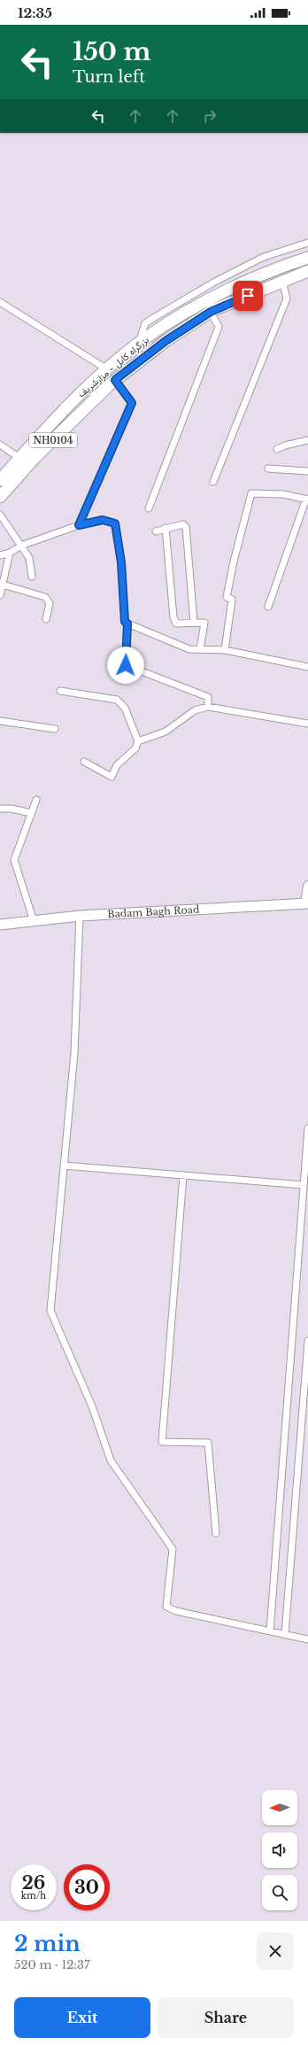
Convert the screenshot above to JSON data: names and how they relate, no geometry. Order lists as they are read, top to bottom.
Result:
{
  "streets": {
    "highway": ["بزرگراه کابل - مزارشریف", "NH0104"],
    "main road": ["Badam Bagh Road"]
  },
  "north": "left",
  "page": {
    "status": "12:35",
    "turn": ["150 m", "Turn left"],
    "speed": "26 km/h",
    "limit": "30",
    "heading": ["2 min", "520 m · 12:37"],
    "buttons": ["Exit", "Share"]
  }
}
